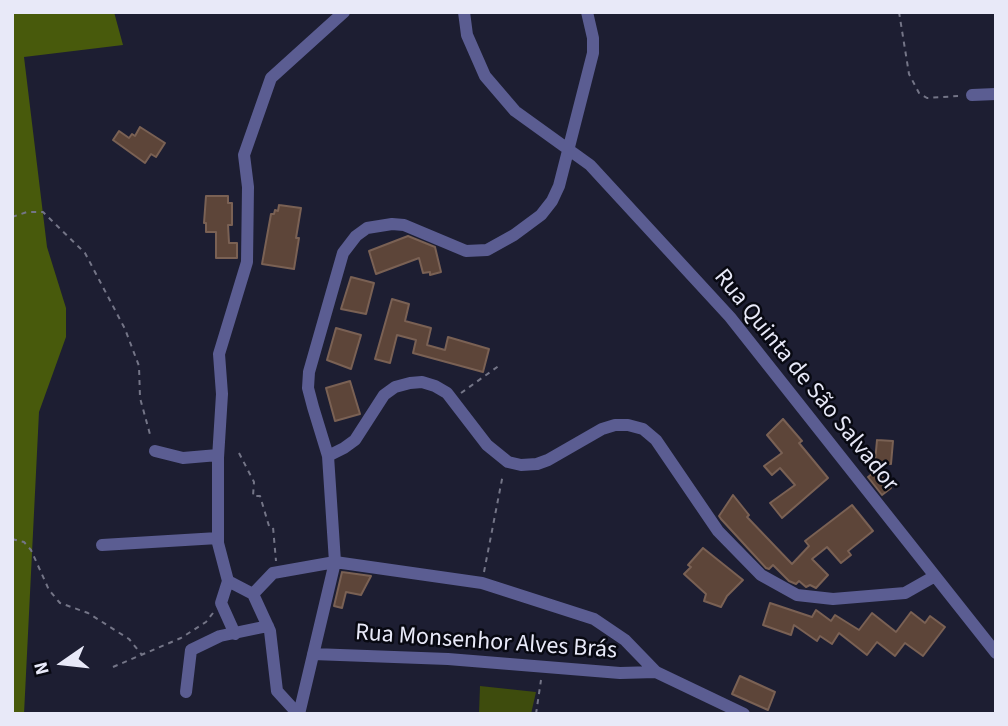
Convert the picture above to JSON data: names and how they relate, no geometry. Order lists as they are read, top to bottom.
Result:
{
  "streets": {
    "street": ["Rua Quinta de São Salvador", "Rua Monsenhor Alves Brás"]
  },
  "north": "left"
}
